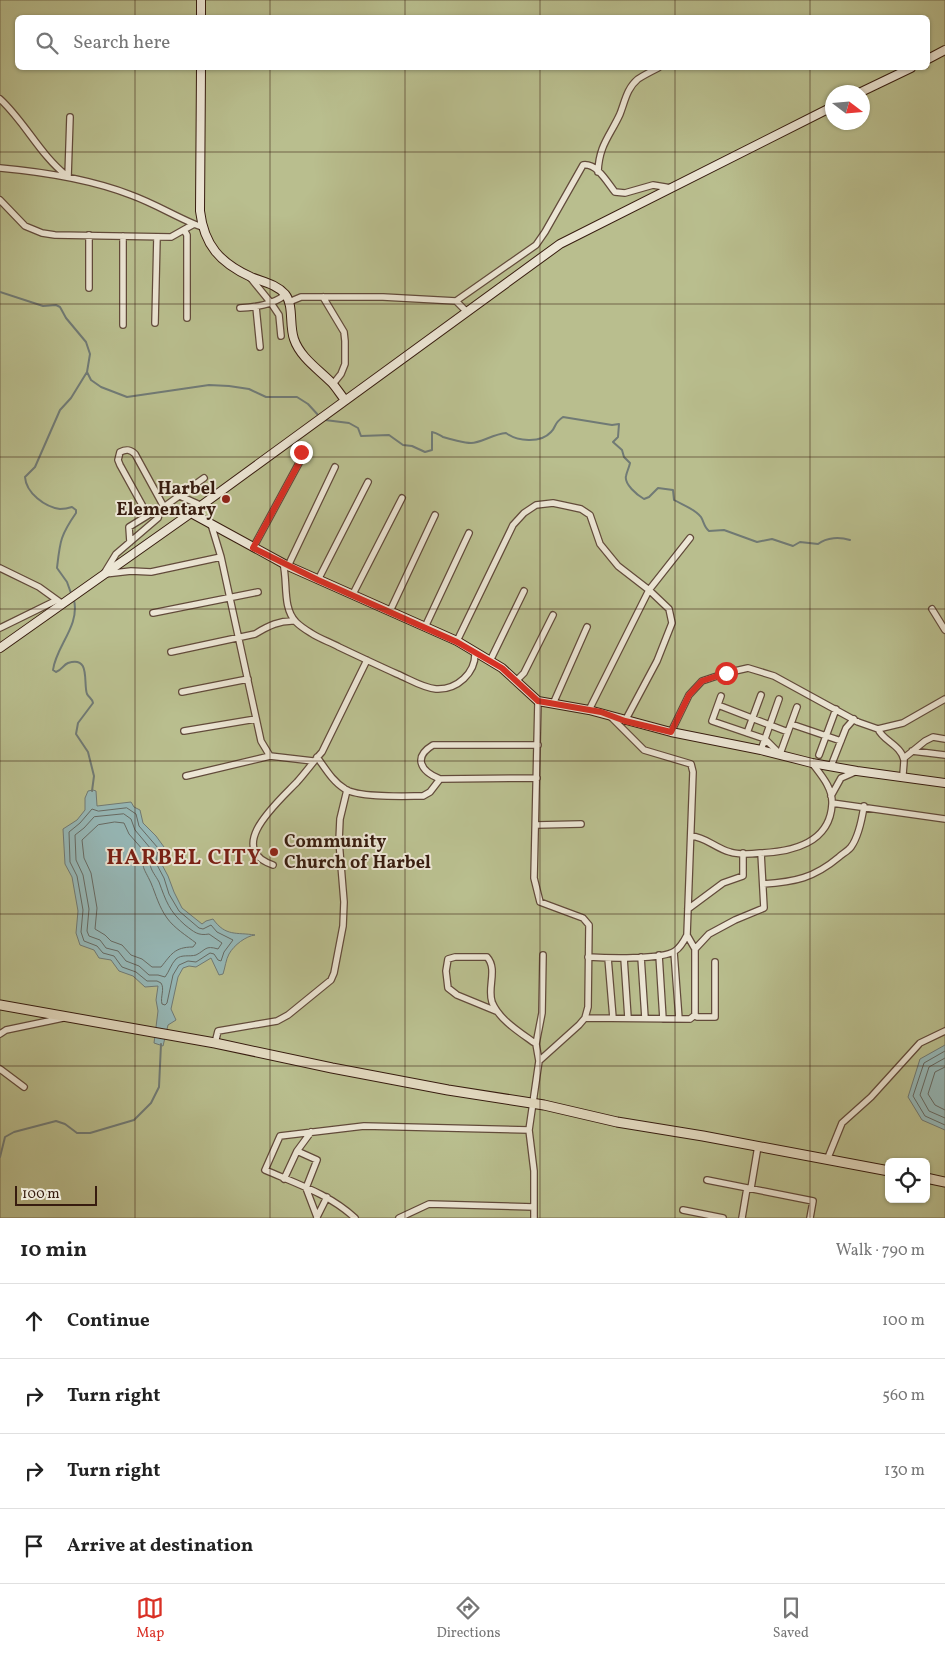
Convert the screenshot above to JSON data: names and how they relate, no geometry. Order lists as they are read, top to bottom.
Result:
{
  "districts": ["HARBEL CITY"],
  "places": ["Harbel Elementary", "Community Church of Harbel"],
  "scale_bar": "100 m",
  "north": "right",
  "page": {
    "search": "Search here",
    "scale": "100 m",
    "heading": ["10 min", "Walk · 790 m"],
    "list": [
      ["Continue", "100 m"],
      ["Turn right", "560 m"],
      ["Turn right", "130 m"],
      "Arrive at destination"
    ],
    "nav": ["Map", "Directions", "Saved"]
  }
}
